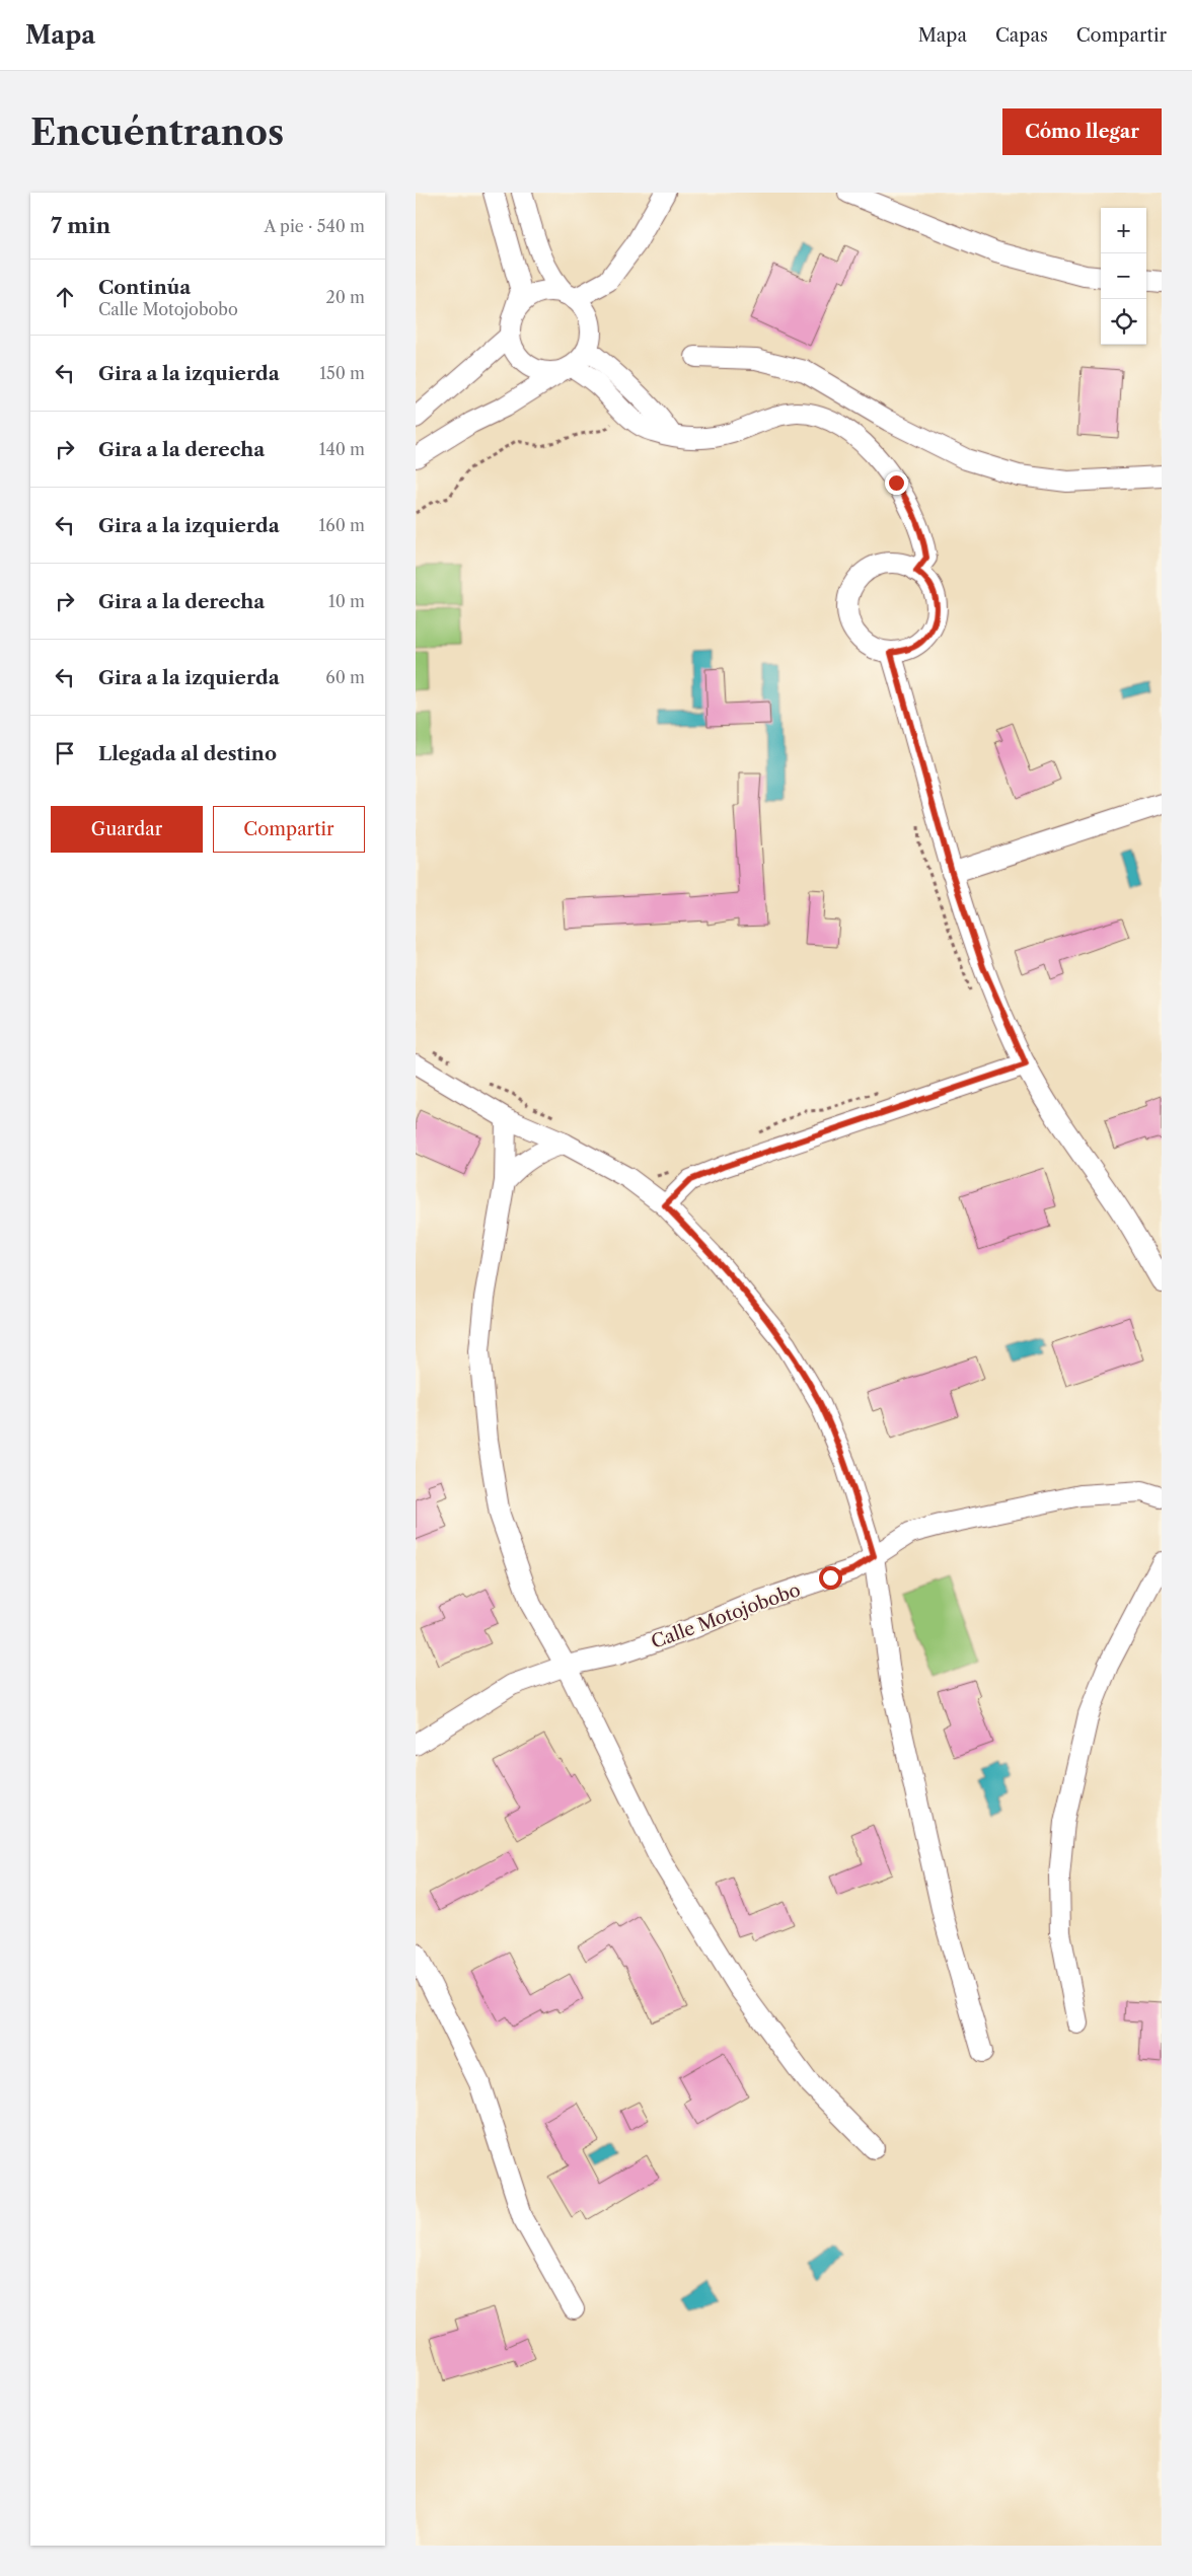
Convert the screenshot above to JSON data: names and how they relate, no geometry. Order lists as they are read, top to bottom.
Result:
{
  "streets": {
    "street": ["Calle Motojobobo"]
  },
  "page": {
    "header": "Mapa",
    "nav": ["Mapa", "Capas", "Compartir"],
    "buttons": [
      "Cómo llegar",
      ["Guardar", "Compartir"]
    ],
    "title": "Encuéntranos",
    "heading": ["7 min", "A pie · 540 m"],
    "map_buttons": ["+", "−"],
    "list": [
      ["Continúa", "Calle Motojobobo", "20 m"],
      ["Gira a la izquierda", "150 m"],
      ["Gira a la derecha", "140 m"],
      ["Gira a la izquierda", "160 m"],
      ["Gira a la derecha", "10 m"],
      ["Gira a la izquierda", "60 m"],
      "Llegada al destino"
    ]
  }
}
